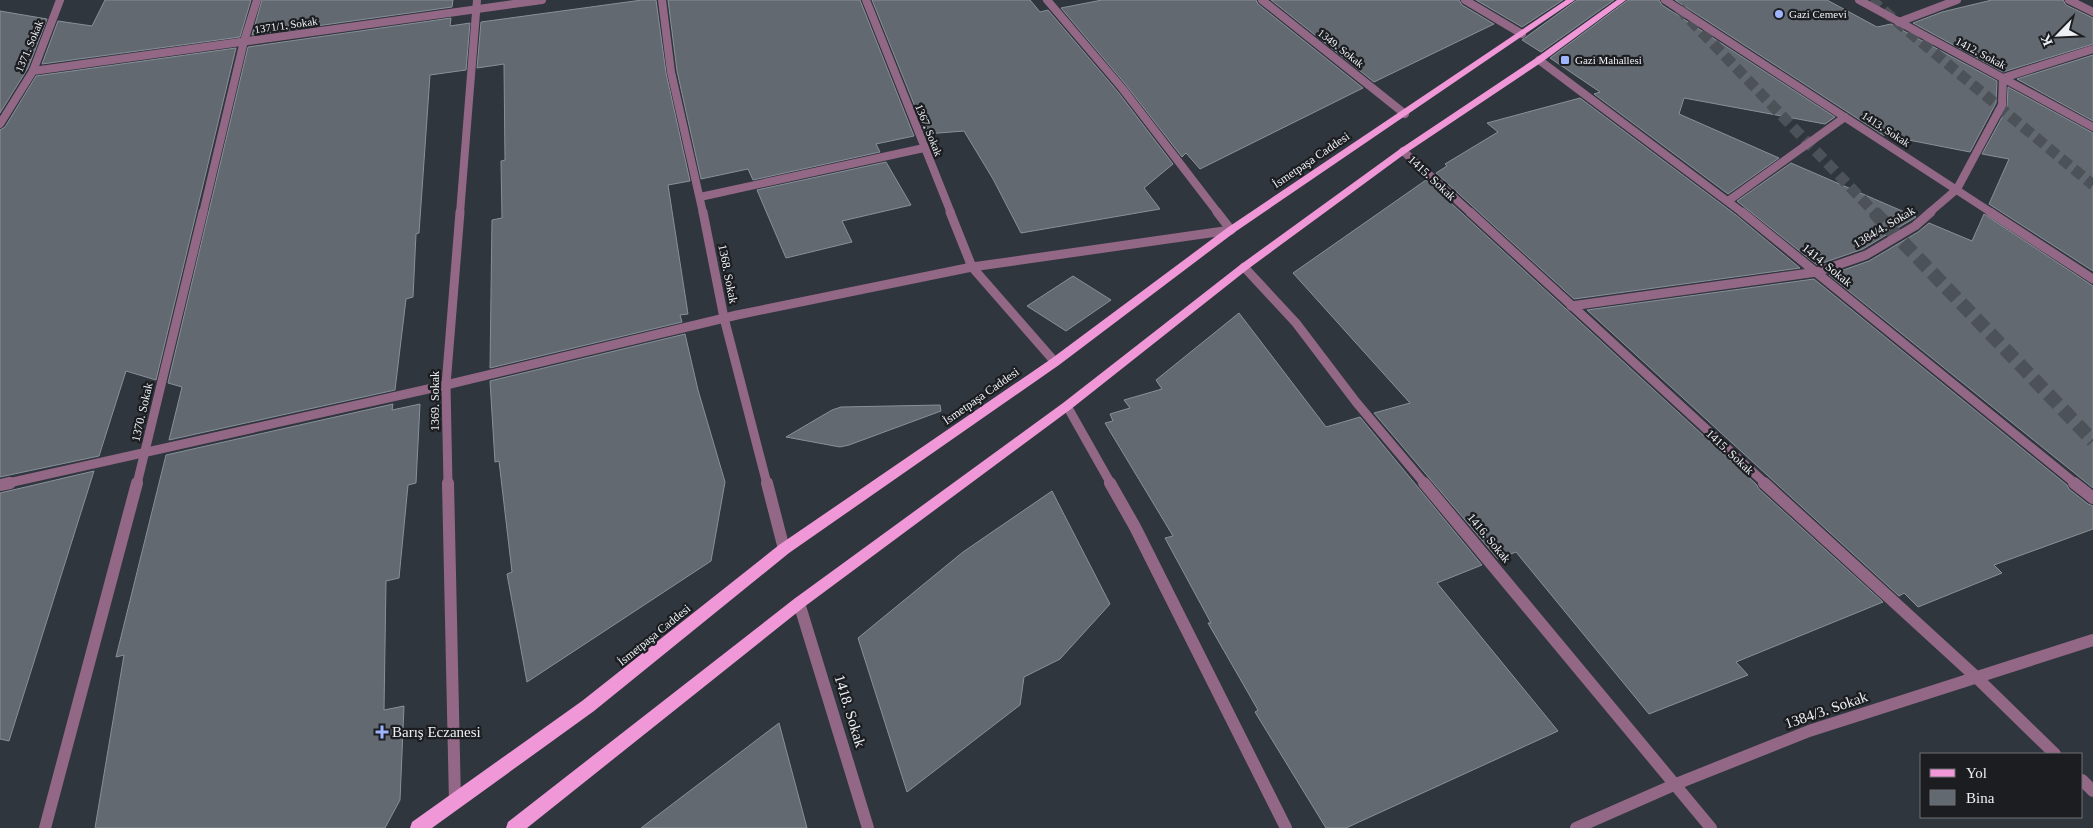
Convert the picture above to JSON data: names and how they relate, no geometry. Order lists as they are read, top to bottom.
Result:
{
  "streets": {
    "main road": ["İsmetpaşa Caddesi"],
    "street": [
      "1371/1. Sokak",
      "1371. Sokak",
      "1349. Sokak",
      "1412. Sokak",
      "1413. Sokak",
      "1367. Sokak",
      "1415. Sokak",
      "1384/4. Sokak",
      "1414. Sokak",
      "1368. Sokak",
      "1369. Sokak",
      "1370. Sokak",
      "1416. Sokak",
      "1384/3. Sokak",
      "1418. Sokak"
    ]
  },
  "crossings": [
    ["1371/1. Sokak", "1371. Sokak"],
    ["1371/1. Sokak", "1369. Sokak"],
    ["1371/1. Sokak", "1370. Sokak"],
    ["1349. Sokak", "İsmetpaşa Caddesi"],
    ["1412. Sokak", "1384/4. Sokak"],
    ["1413. Sokak", "1384/4. Sokak"],
    ["1367. Sokak", "İsmetpaşa Caddesi"],
    ["İsmetpaşa Caddesi", "1368. Sokak"],
    ["İsmetpaşa Caddesi", "1369. Sokak"],
    ["1415. Sokak", "1384/4. Sokak"],
    ["1415. Sokak", "1384/3. Sokak"],
    ["1384/4. Sokak", "1414. Sokak"],
    ["1416. Sokak", "1384/3. Sokak"]
  ],
  "places": {
    "other": ["Gazi Cemevi"],
    "transit": ["Gazi Mahallesi"],
    "health": ["Barış Eczanesi"]
  },
  "legend": ["Yol", "Bina"],
  "north": "bottom left"
}
